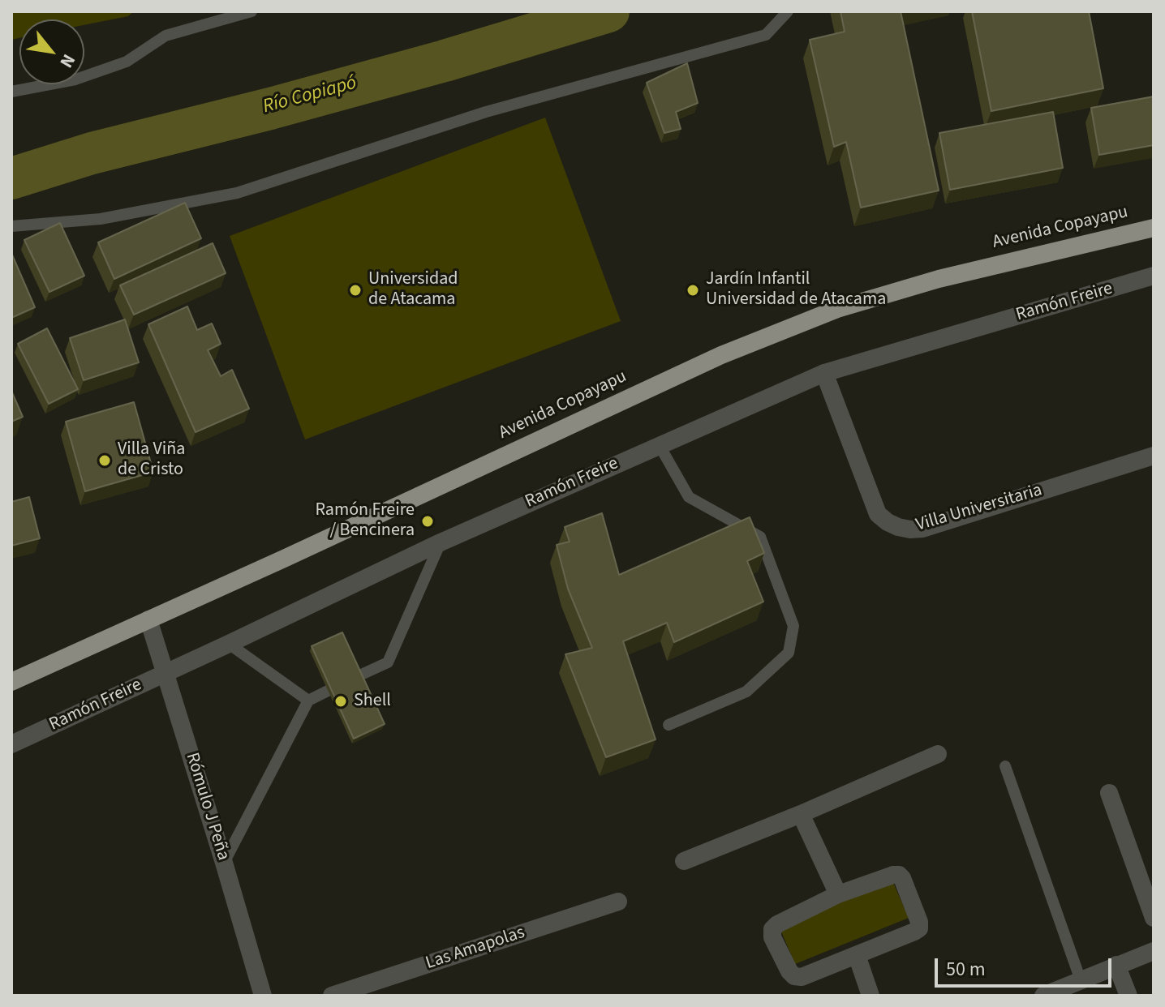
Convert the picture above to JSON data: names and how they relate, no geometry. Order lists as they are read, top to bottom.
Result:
{
  "streets": {
    "highway": ["Avenida Copayapu"],
    "street": [
      "Ramón Freire",
      "Villa Universitaria",
      "Rómulo J Peña",
      "Las Amapolas"
    ]
  },
  "crossings": [
    ["Avenida Copayapu", "Rómulo J Peña"],
    ["Ramón Freire", "Villa Universitaria"],
    ["Ramón Freire", "Rómulo J Peña"]
  ],
  "water": ["Río Copiapó"],
  "places": [
    "Universidad de Atacama",
    "Jardín Infantil Universidad de Atacama",
    "Villa Viña de Cristo",
    "Ramón Freire / Bencinera",
    "Shell"
  ],
  "scale_bar": "50 m",
  "north": "bottom right"
}
